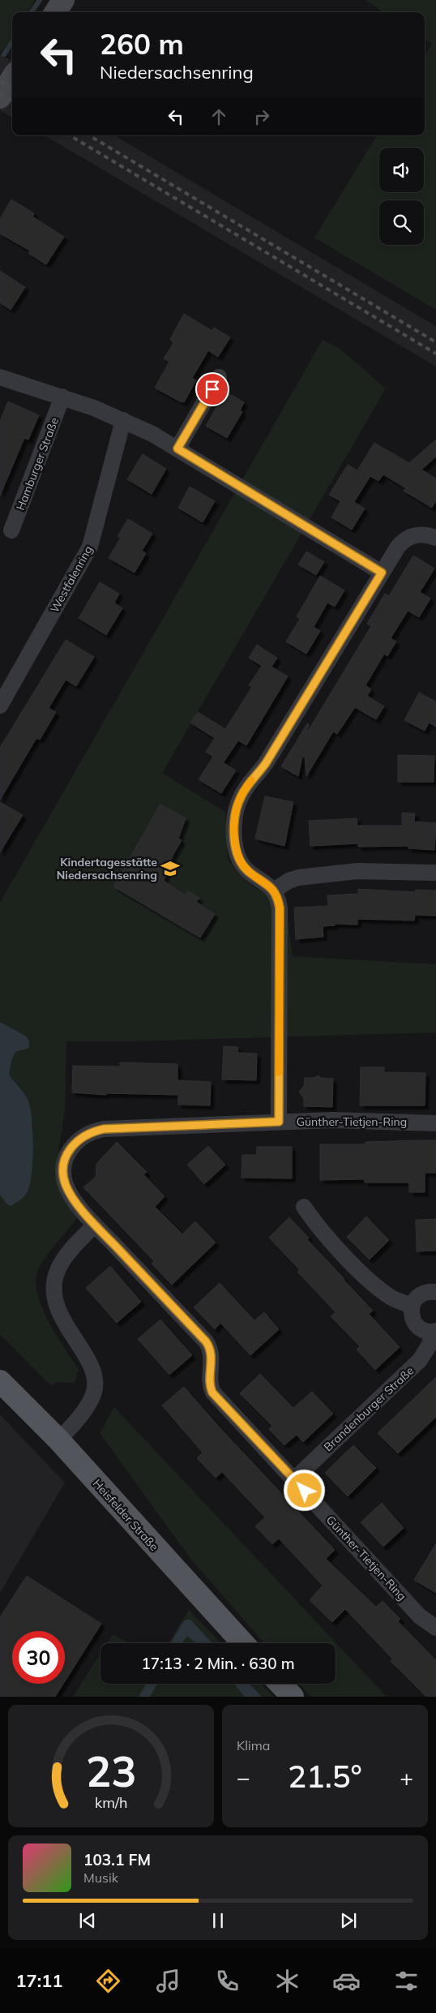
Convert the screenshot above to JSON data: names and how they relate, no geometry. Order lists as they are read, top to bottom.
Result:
{
  "streets": {
    "main road": ["Heisfelder Straße"],
    "street": [
      "Hamburger Straße",
      "Westfalenring",
      "Günther-Tietjen-Ring",
      "Brandenburger Straße"
    ]
  },
  "crossings": [
    ["Günther-Tietjen-Ring", "Brandenburger Straße"]
  ],
  "places": {
    "school or university": ["Kindertagesstätte Niedersachsenring"]
  },
  "page": {
    "turn": ["260 m", "Niedersachsenring"],
    "limit": "30",
    "trip": "17:13 · 2 Min. · 630 m",
    "tile": "Klima",
    "heat": ["−", "21.5°", "+"],
    "song": ["103.1 FM", "Musik"],
    "tabs": "17:11",
    "gauge": ["23", "km/h"]
  }
}
